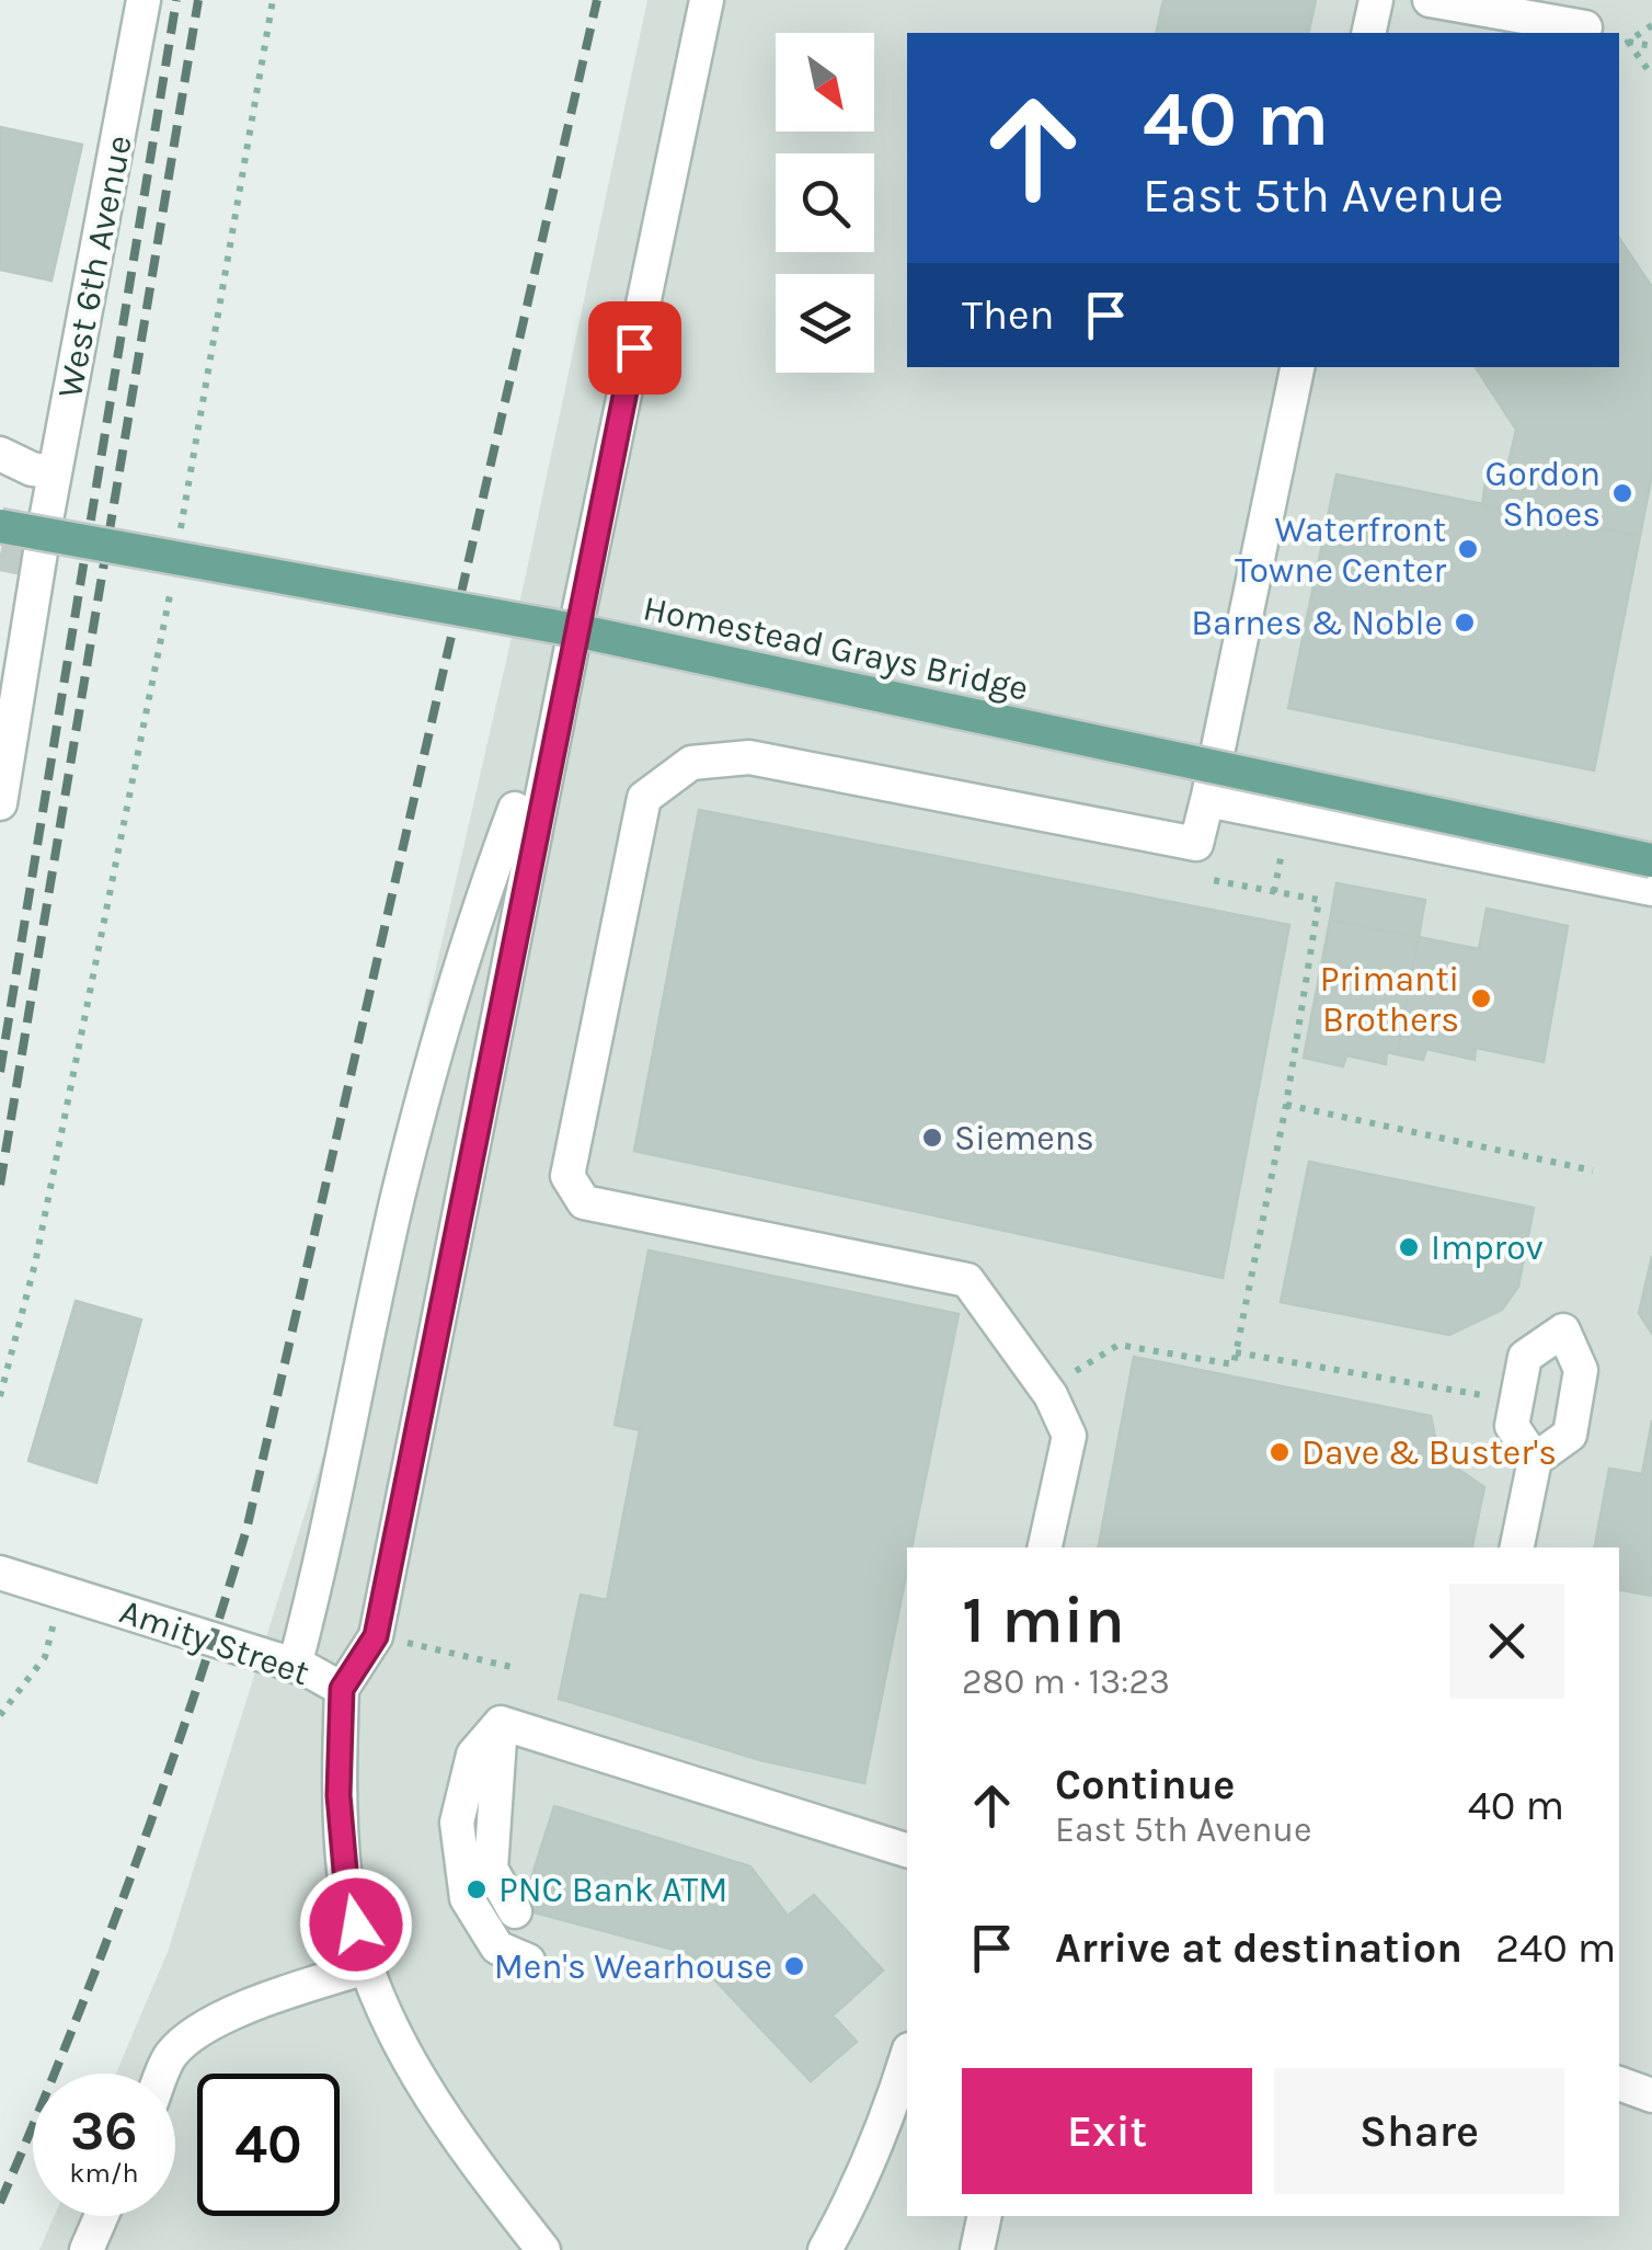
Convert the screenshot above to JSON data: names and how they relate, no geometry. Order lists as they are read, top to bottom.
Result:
{
  "streets": {
    "main road": ["Homestead Grays Bridge"],
    "street": ["West 6th Avenue", "Amity Street"]
  },
  "places": [
    "Gordon Shoes",
    "Waterfront Towne Center",
    "Barnes & Noble",
    "Primanti Brothers",
    "Siemens",
    "Improv",
    "Dave & Buster's",
    "PNC Bank ATM",
    "Men's Wearhouse"
  ],
  "north": "bottom right",
  "page": {
    "turn": ["40 m", "East 5th Avenue"],
    "then": "Then",
    "heading": ["1 min", "280 m · 13:23"],
    "list": [
      {
        "name": "Continue",
        "note": "East 5th Avenue",
        "value": "40 m"
      },
      {
        "name": "Arrive at destination",
        "value": "240 m"
      }
    ],
    "buttons": ["Exit", "Share"],
    "speed": "36 km/h",
    "limit": "40"
  }
}
